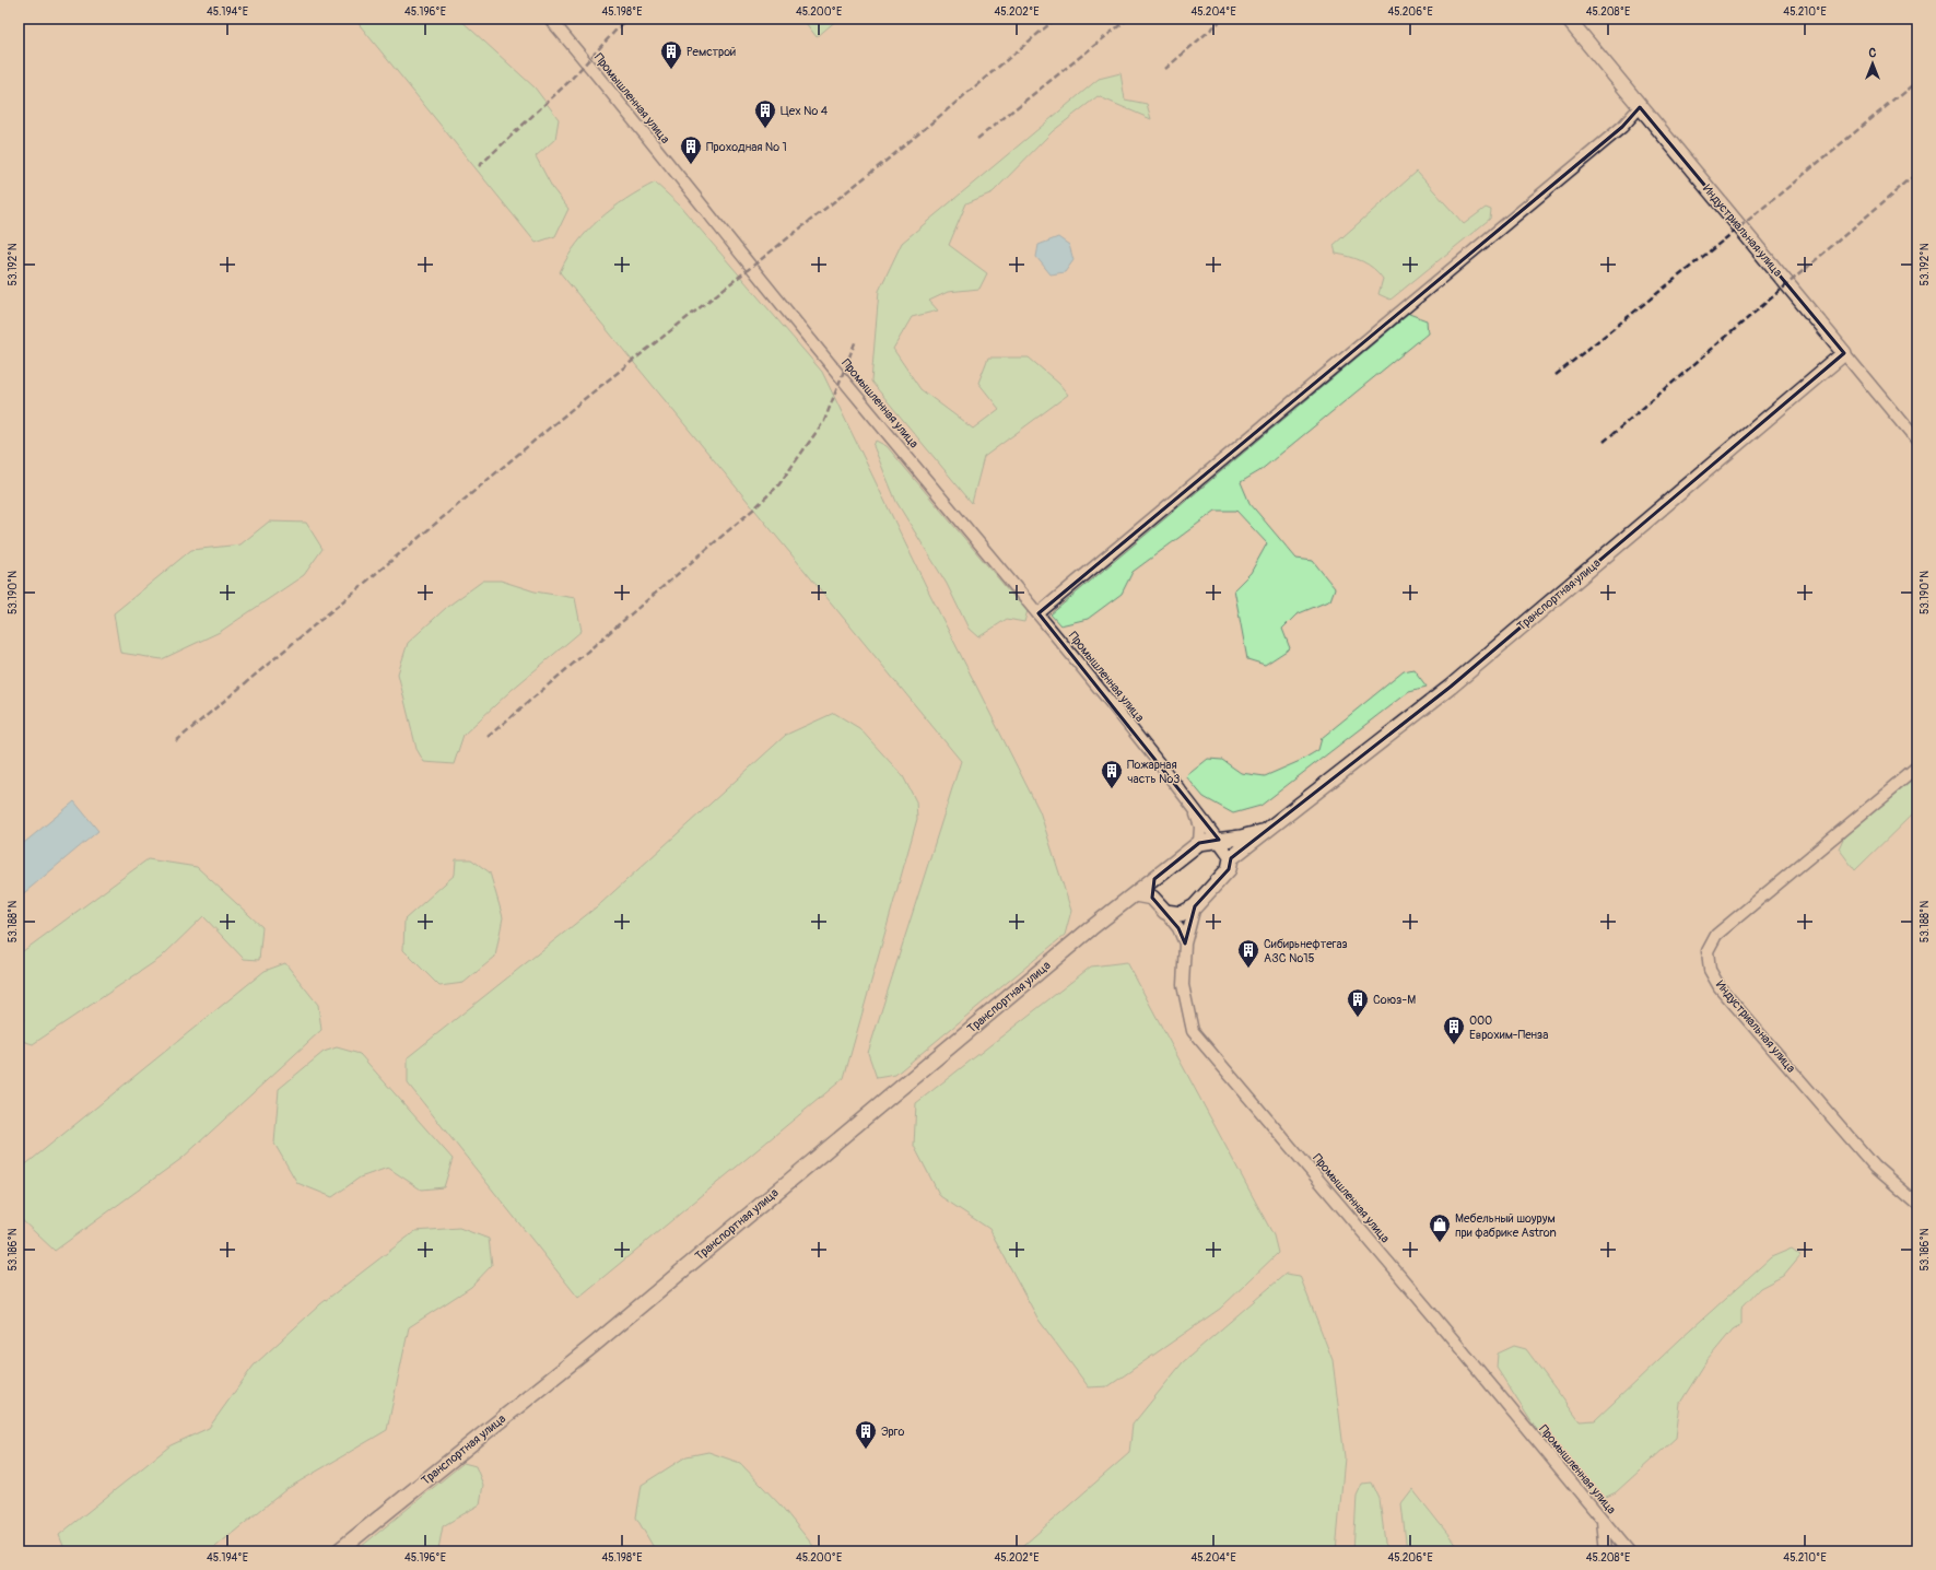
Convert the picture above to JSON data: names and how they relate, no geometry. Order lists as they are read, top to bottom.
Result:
{
  "streets": {
    "street": ["Промышленная улица", "Индустриальная улица", "Транспортная улица"]
  },
  "crossings": [
    ["Промышленная улица", "Транспортная улица"],
    ["Индустриальная улица", "Транспортная улица"]
  ],
  "places": {
    "building": [
      "Ремстрой",
      "Цех № 4",
      "Проходная № 1",
      "Пожарная часть №3",
      "Сибирьнефтегаз АЗС №15",
      "Союз-М",
      "ООО Еврохим-Пенза",
      "Эрго"
    ],
    "shop": ["Мебельный шоурум при фабрике Astron"]
  },
  "north": "top",
  "coordinates": [
    "45.194°E",
    "45.196°E",
    "45.198°E",
    "45.200°E",
    "45.202°E",
    "45.204°E",
    "45.206°E",
    "45.208°E",
    "45.210°E",
    "53.192°N",
    "53.190°N",
    "53.188°N",
    "53.186°N"
  ]
}
